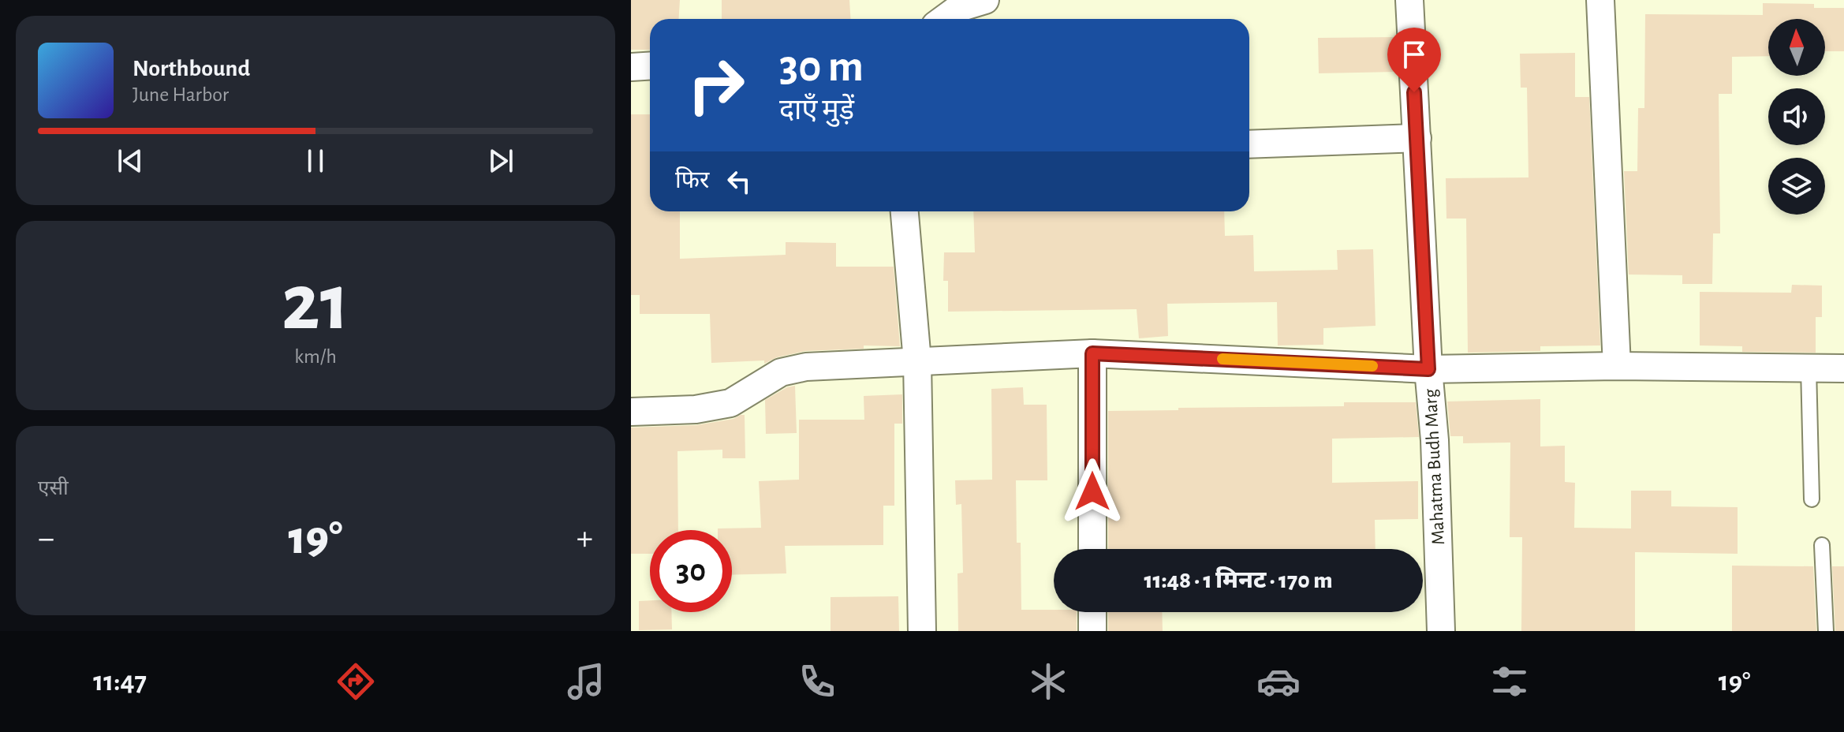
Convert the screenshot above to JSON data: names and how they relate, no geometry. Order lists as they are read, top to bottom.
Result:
{
  "streets": {
    "street": ["Mahatma Budh Marg"]
  },
  "north": "top",
  "page": {
    "turn": ["30 m", "दाएँ मुड़ें"],
    "song": ["Northbound", "June Harbor"],
    "then": "फिर",
    "tile": [
      ["21", "km/h"],
      "एसी"
    ],
    "heat": ["−", "19°", "+"],
    "limit": "30",
    "trip": "11:48 · 1 मिनट · 170 m",
    "tabs": ["11:47", "19°"]
  }
}
